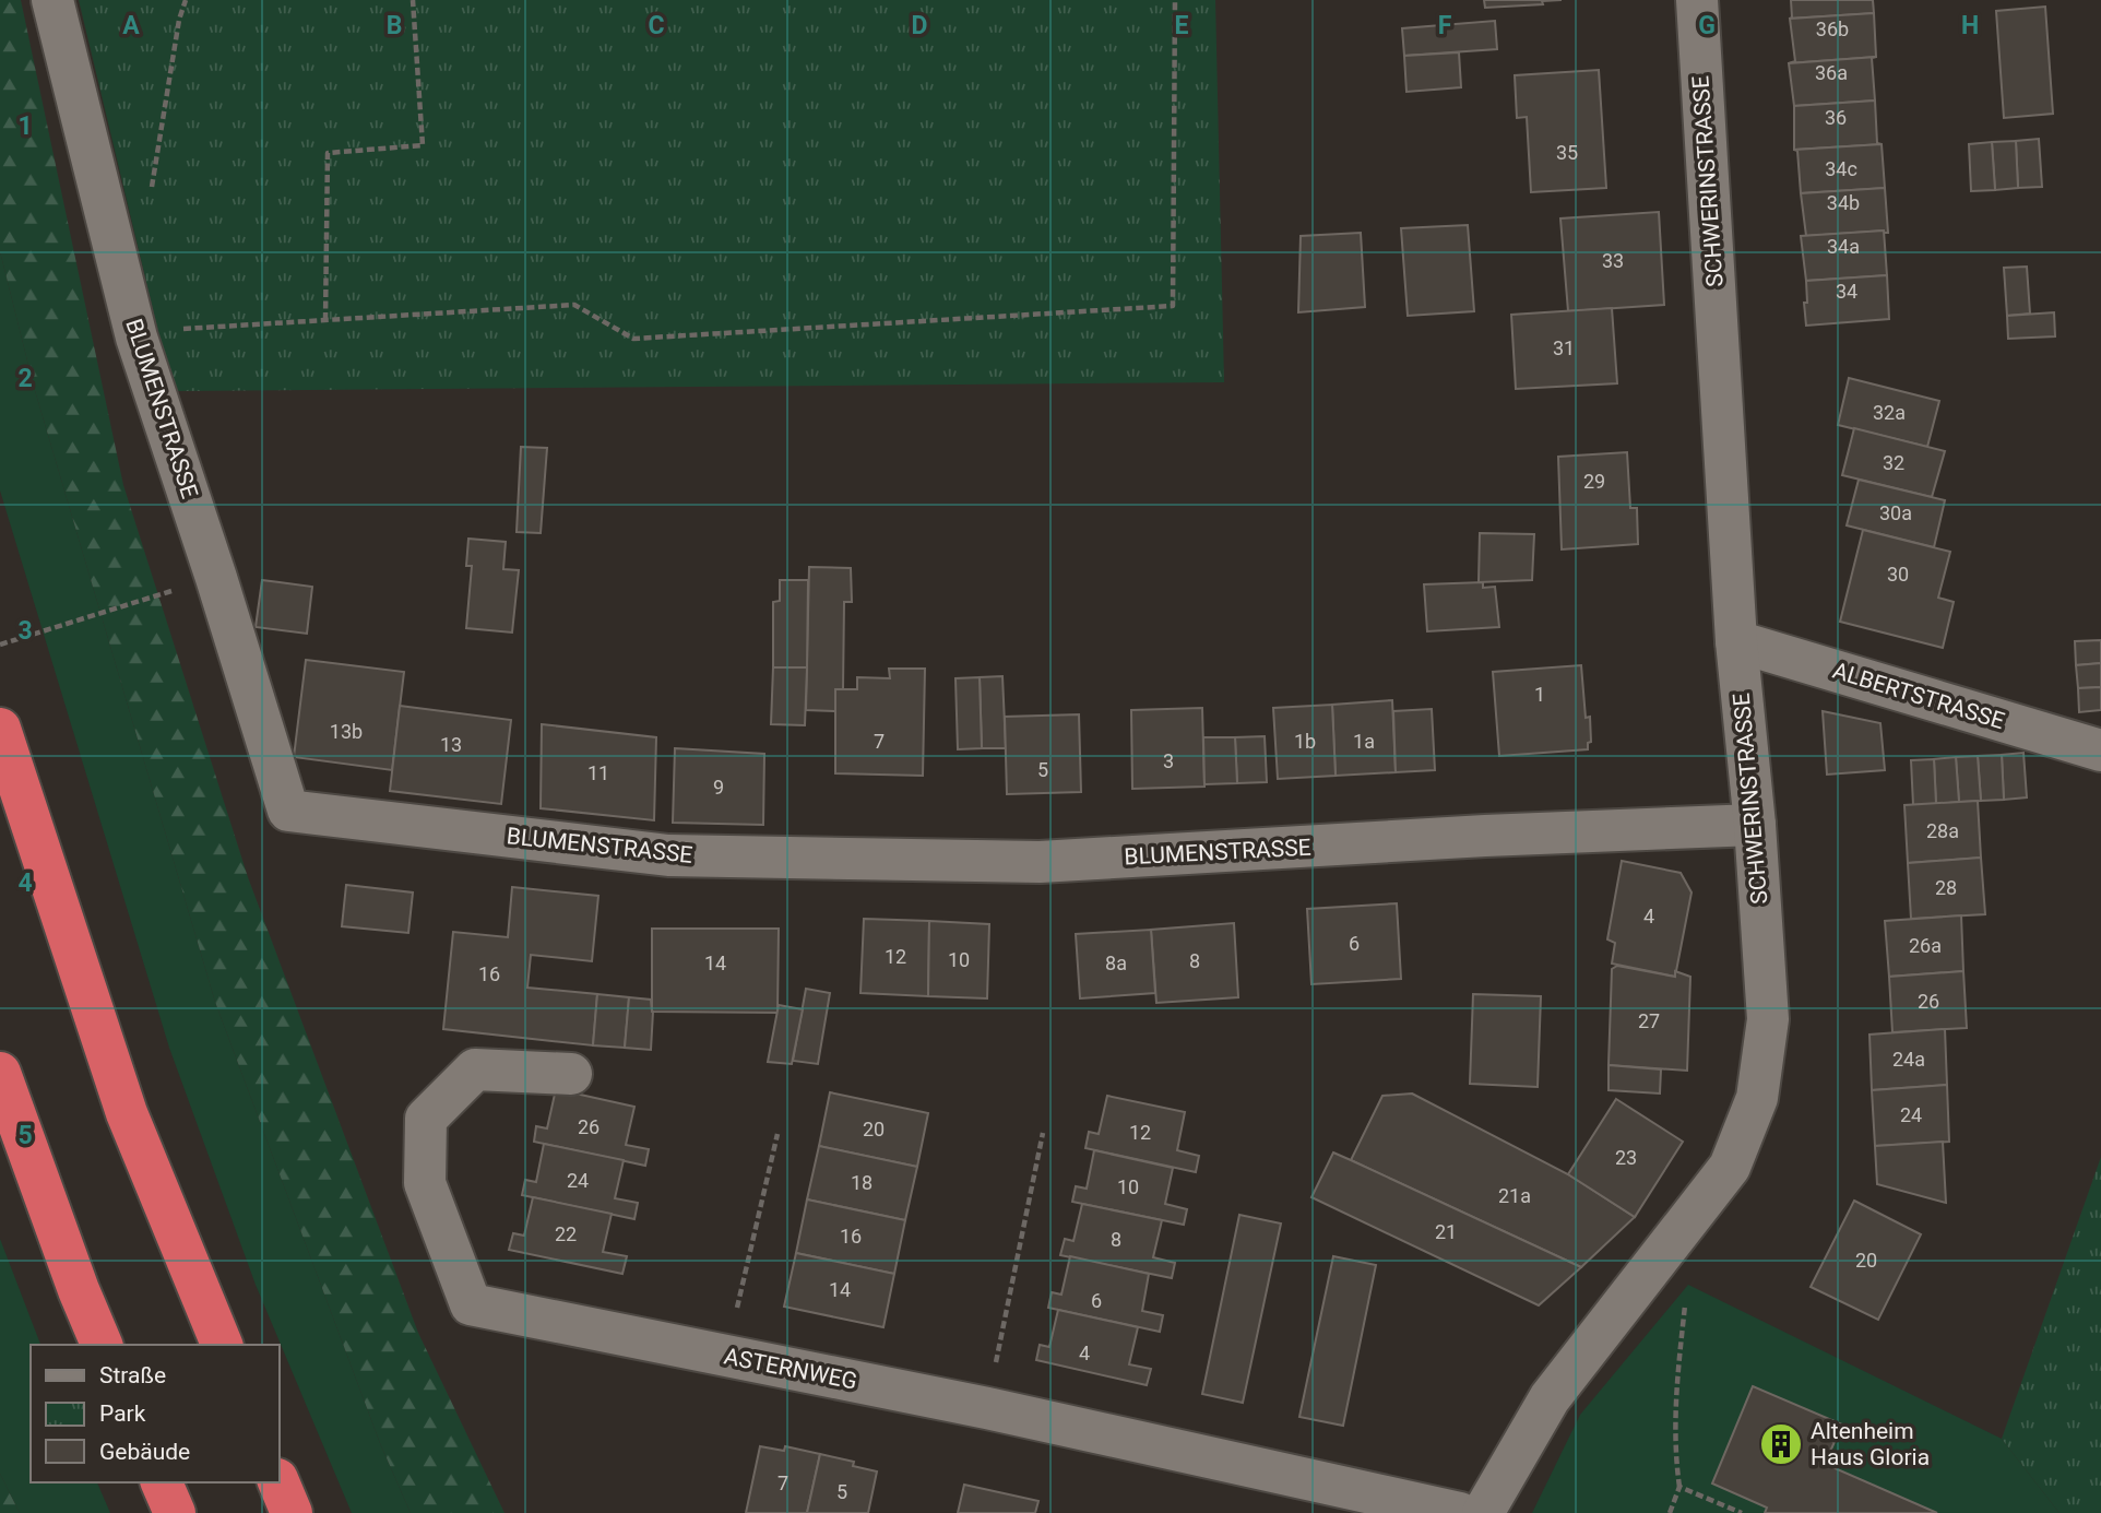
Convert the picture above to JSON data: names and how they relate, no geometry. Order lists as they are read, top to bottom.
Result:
{
  "streets": {
    "street": [
      "SCHWERINSTRASSE",
      "BLUMENSTRASSE",
      "ALBERTSTRASSE",
      "ASTERNWEG"
    ]
  },
  "crossings": [
    ["SCHWERINSTRASSE", "BLUMENSTRASSE"],
    ["SCHWERINSTRASSE", "ALBERTSTRASSE"]
  ],
  "places": {
    "building": ["Altenheim Haus Gloria"]
  },
  "house_numbers": [
    "36b",
    "36a",
    "36",
    "35",
    "34c",
    "34b",
    "34a",
    "33",
    "34",
    "31",
    "32a",
    "32",
    "29",
    "30a",
    "30",
    "1",
    "13b",
    "7",
    "1b",
    "1a",
    "13",
    "3",
    "5",
    "11",
    "9",
    "28a",
    "28",
    "4",
    "6",
    "26a",
    "12",
    "10",
    "8",
    "14",
    "8a",
    "16",
    "26",
    "27",
    "24a",
    "24",
    "26",
    "20",
    "12",
    "23",
    "24",
    "18",
    "10",
    "21a",
    "21",
    "22",
    "16",
    "8",
    "20",
    "14",
    "6",
    "4",
    "7",
    "5"
  ],
  "legend": ["Straße", "Park", "Gebäude"],
  "grid": {
    "columns": [
      "A",
      "B",
      "C",
      "D",
      "E",
      "F",
      "G",
      "H"
    ],
    "rows": [
      "1",
      "2",
      "3",
      "4",
      "5"
    ]
  }
}
